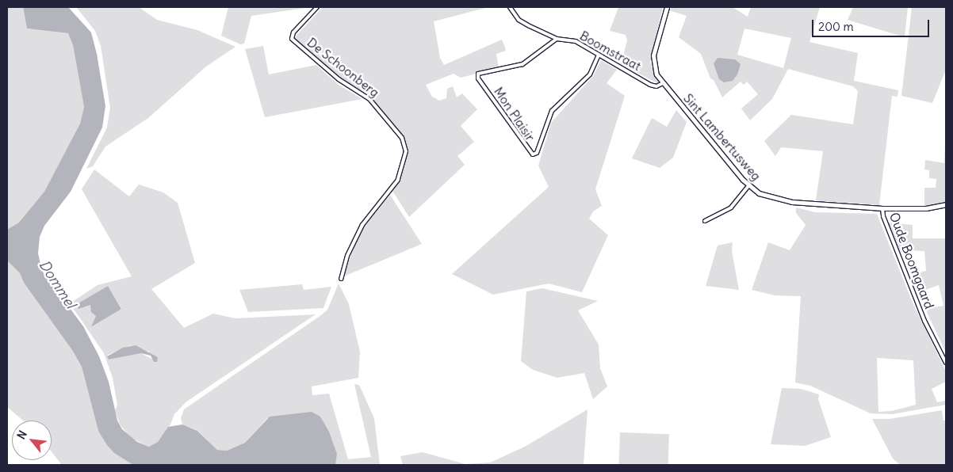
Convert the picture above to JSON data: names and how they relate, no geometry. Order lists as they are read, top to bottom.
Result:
{
  "streets": {
    "street": [
      "Boomstraat",
      "De Schoonberg",
      "Mon Plaisir",
      "Sint Lambertusweg",
      "Oude Boomgaard"
    ]
  },
  "crossings": [
    ["Boomstraat", "Mon Plaisir"],
    ["Boomstraat", "Sint Lambertusweg"],
    ["Sint Lambertusweg", "Oude Boomgaard"]
  ],
  "water": ["Dommel"],
  "scale_bar": "200 m",
  "north": "top left"
}
